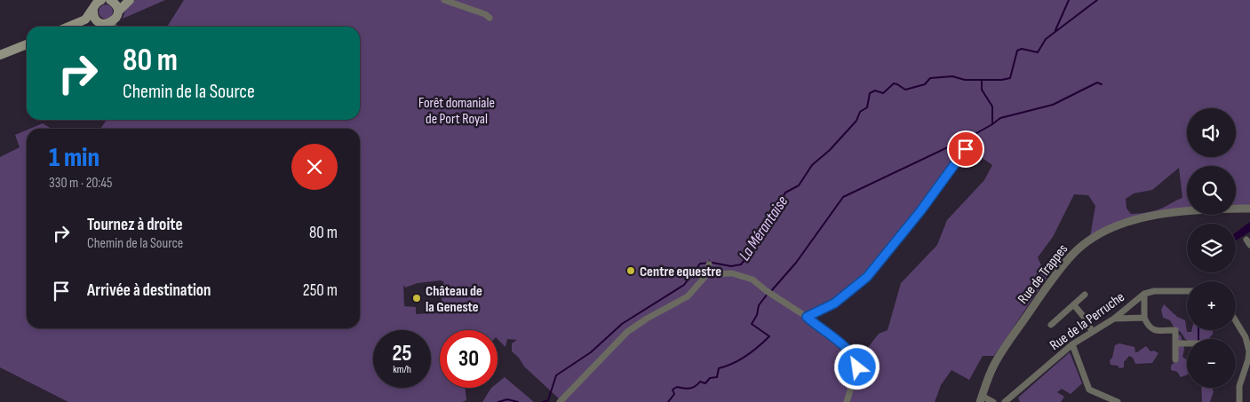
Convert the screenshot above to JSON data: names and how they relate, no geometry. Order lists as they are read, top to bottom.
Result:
{
  "streets": {
    "street": ["Rue de Trappes", "Rue de la Perruche"]
  },
  "water": ["La Mérantaise"],
  "parks": ["Forêt domaniale de Port Royal"],
  "places": ["Centre equestre", "Château de la Geneste"],
  "page": {
    "turn": ["80 m", "Chemin de la Source"],
    "map_buttons": ["+", "−"],
    "heading": ["1 min", "330 m · 20:45"],
    "list": [
      {
        "name": "Tournez à droite",
        "note": "Chemin de la Source",
        "value": "80 m"
      },
      {
        "name": "Arrivée à destination",
        "value": "250 m"
      }
    ],
    "speed": "25 km/h",
    "limit": "30"
  }
}
